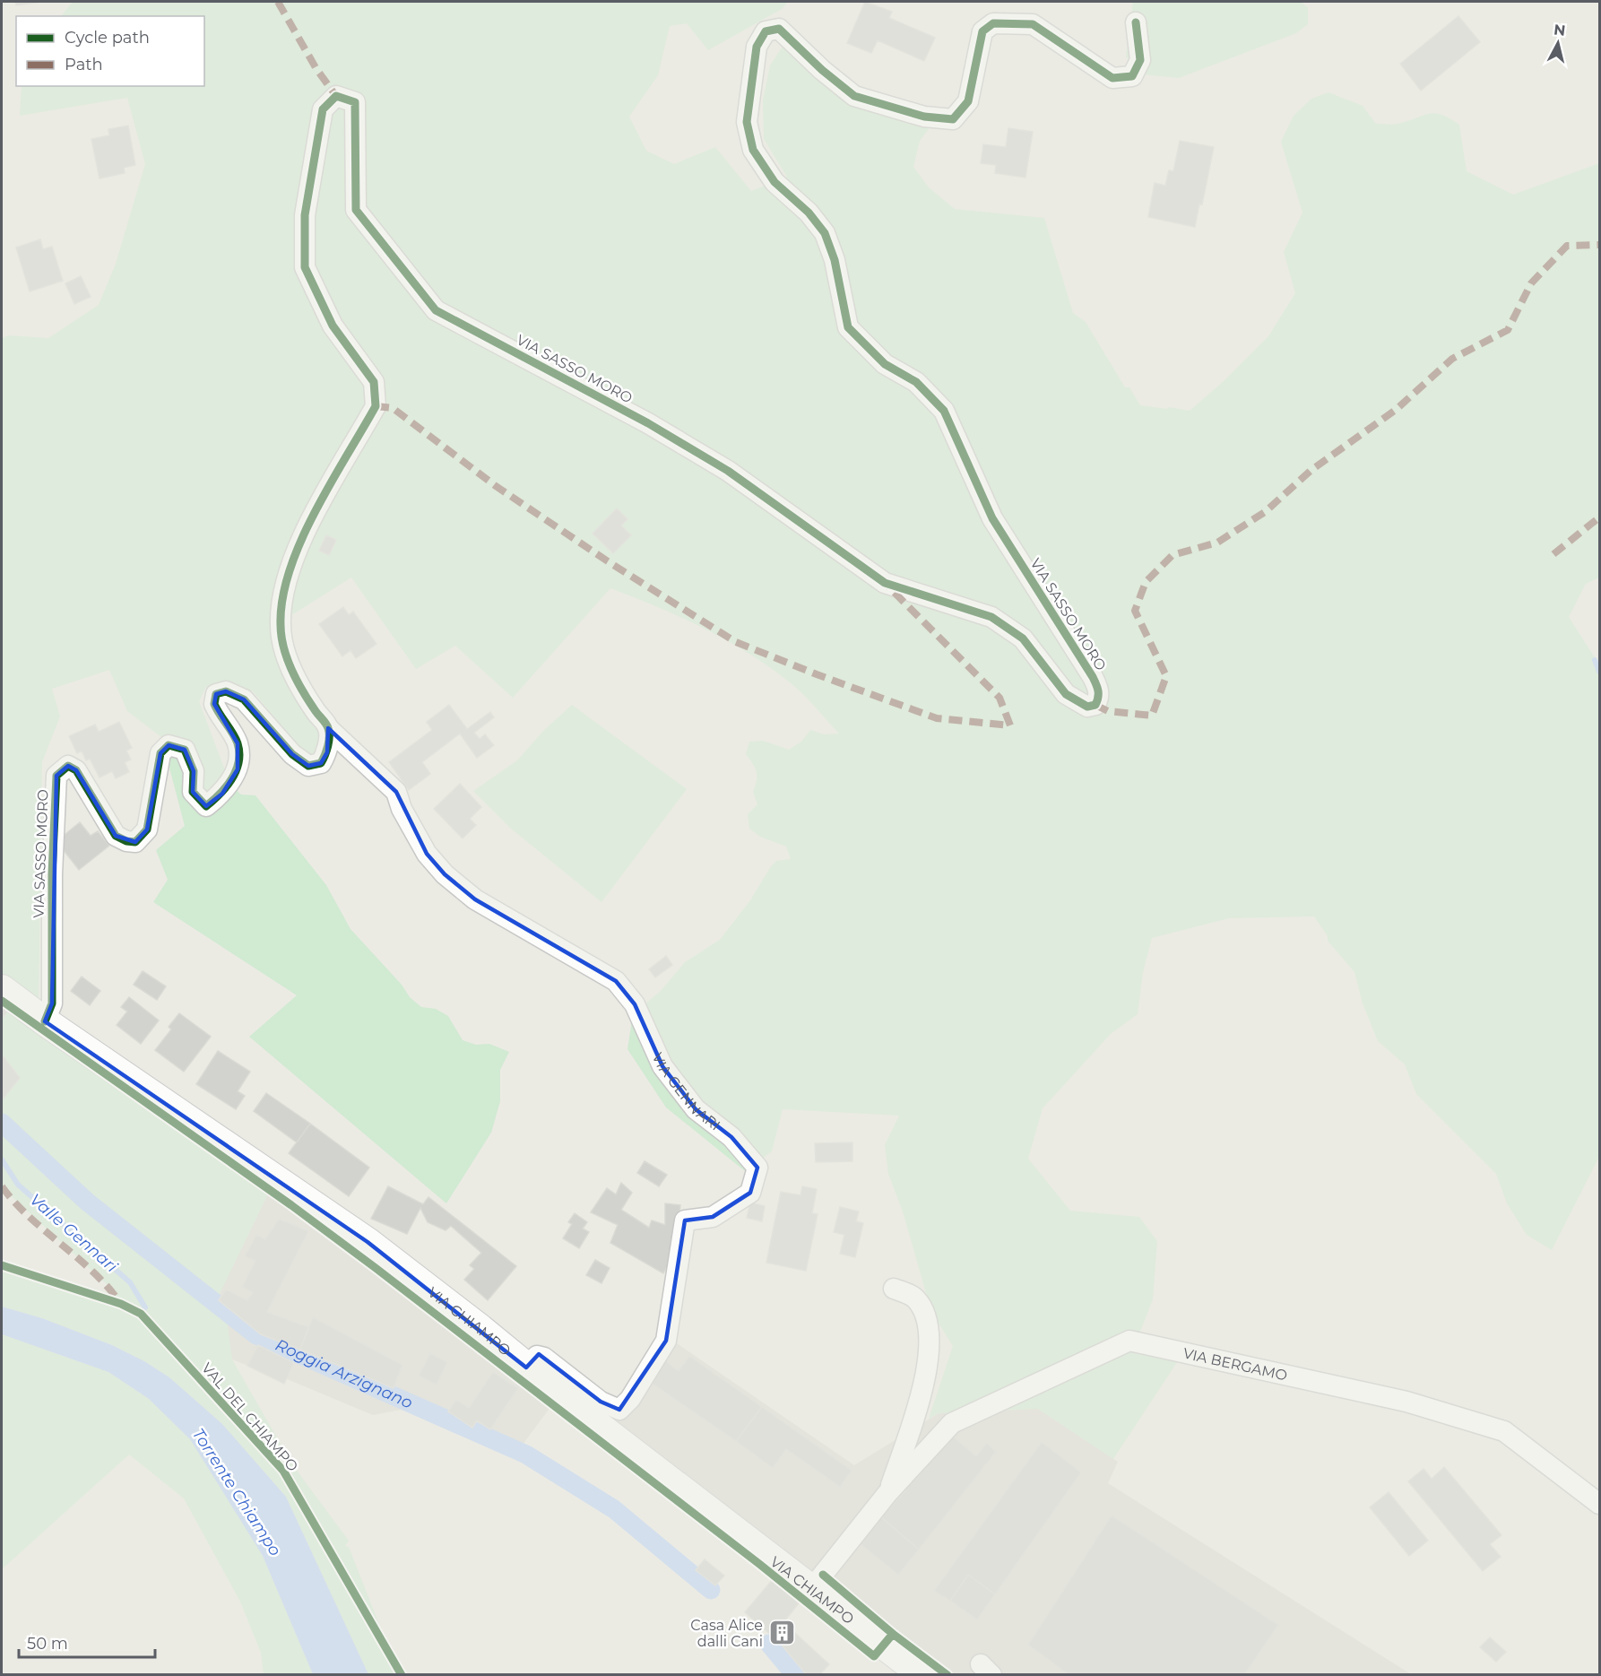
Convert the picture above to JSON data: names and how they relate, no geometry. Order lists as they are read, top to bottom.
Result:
{
  "streets": {
    "main road": ["VIA CHIAMPO"],
    "street": ["VIA SASSO MORO", "VIA GENNARI", "VIA BERGAMO"],
    "cycle path": ["VAL DEL CHIAMPO"]
  },
  "crossings": [
    ["VIA SASSO MORO", "VIA GENNARI"],
    ["VIA SASSO MORO", "VIA CHIAMPO"],
    ["VIA GENNARI", "VIA CHIAMPO"],
    ["VIA CHIAMPO", "VIA BERGAMO"]
  ],
  "water": ["Valle Gennari", "Roggia Arzignano", "Torrente Chiampo"],
  "places": {
    "building": ["Casa Alice dalli Cani"]
  },
  "legend": ["Cycle path", "Path"],
  "scale_bar": "50 m",
  "north": "top"
}
